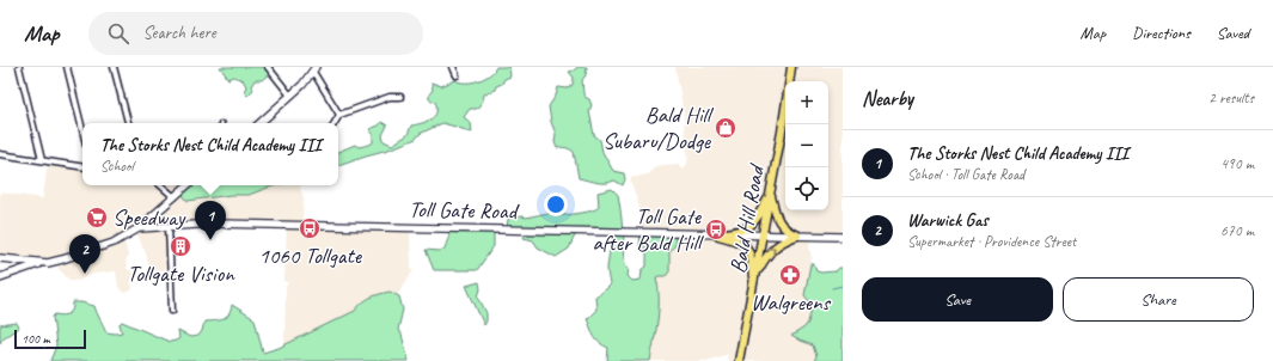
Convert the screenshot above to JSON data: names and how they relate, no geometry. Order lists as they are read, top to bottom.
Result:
{
  "streets": {
    "main road": ["Toll Gate Road", "Bald Hill Road"]
  },
  "crossings": [
    ["Toll Gate Road", "Bald Hill Road"]
  ],
  "places": {
    "shop": ["Bald Hill Subaru/Dodge"],
    "supermarket": ["Speedway"],
    "bus stop": ["1060 Tollgate", "Toll Gate after Bald Hill"],
    "building": ["Tollgate Vision"],
    "pharmacy": ["Walgreens"]
  },
  "scale_bar": "100 m",
  "page": {
    "header": "Map",
    "search": "Search here",
    "nav": ["Map", "Directions", "Saved"],
    "heading": ["Nearby", "2 results"],
    "map_buttons": ["+", "−"],
    "popup": ["The Storks Nest Child Academy III", "School"],
    "list": [
      {
        "mark": "1",
        "name": "The Storks Nest Child Academy III",
        "note": "School · Toll Gate Road",
        "value": "490 m"
      },
      {
        "mark": "2",
        "name": "Warwick Gas",
        "note": "Supermarket · Providence Street",
        "value": "670 m"
      }
    ],
    "pins": ["1", "2"],
    "buttons": ["Save", "Share"],
    "scale": "100 m"
  }
}
